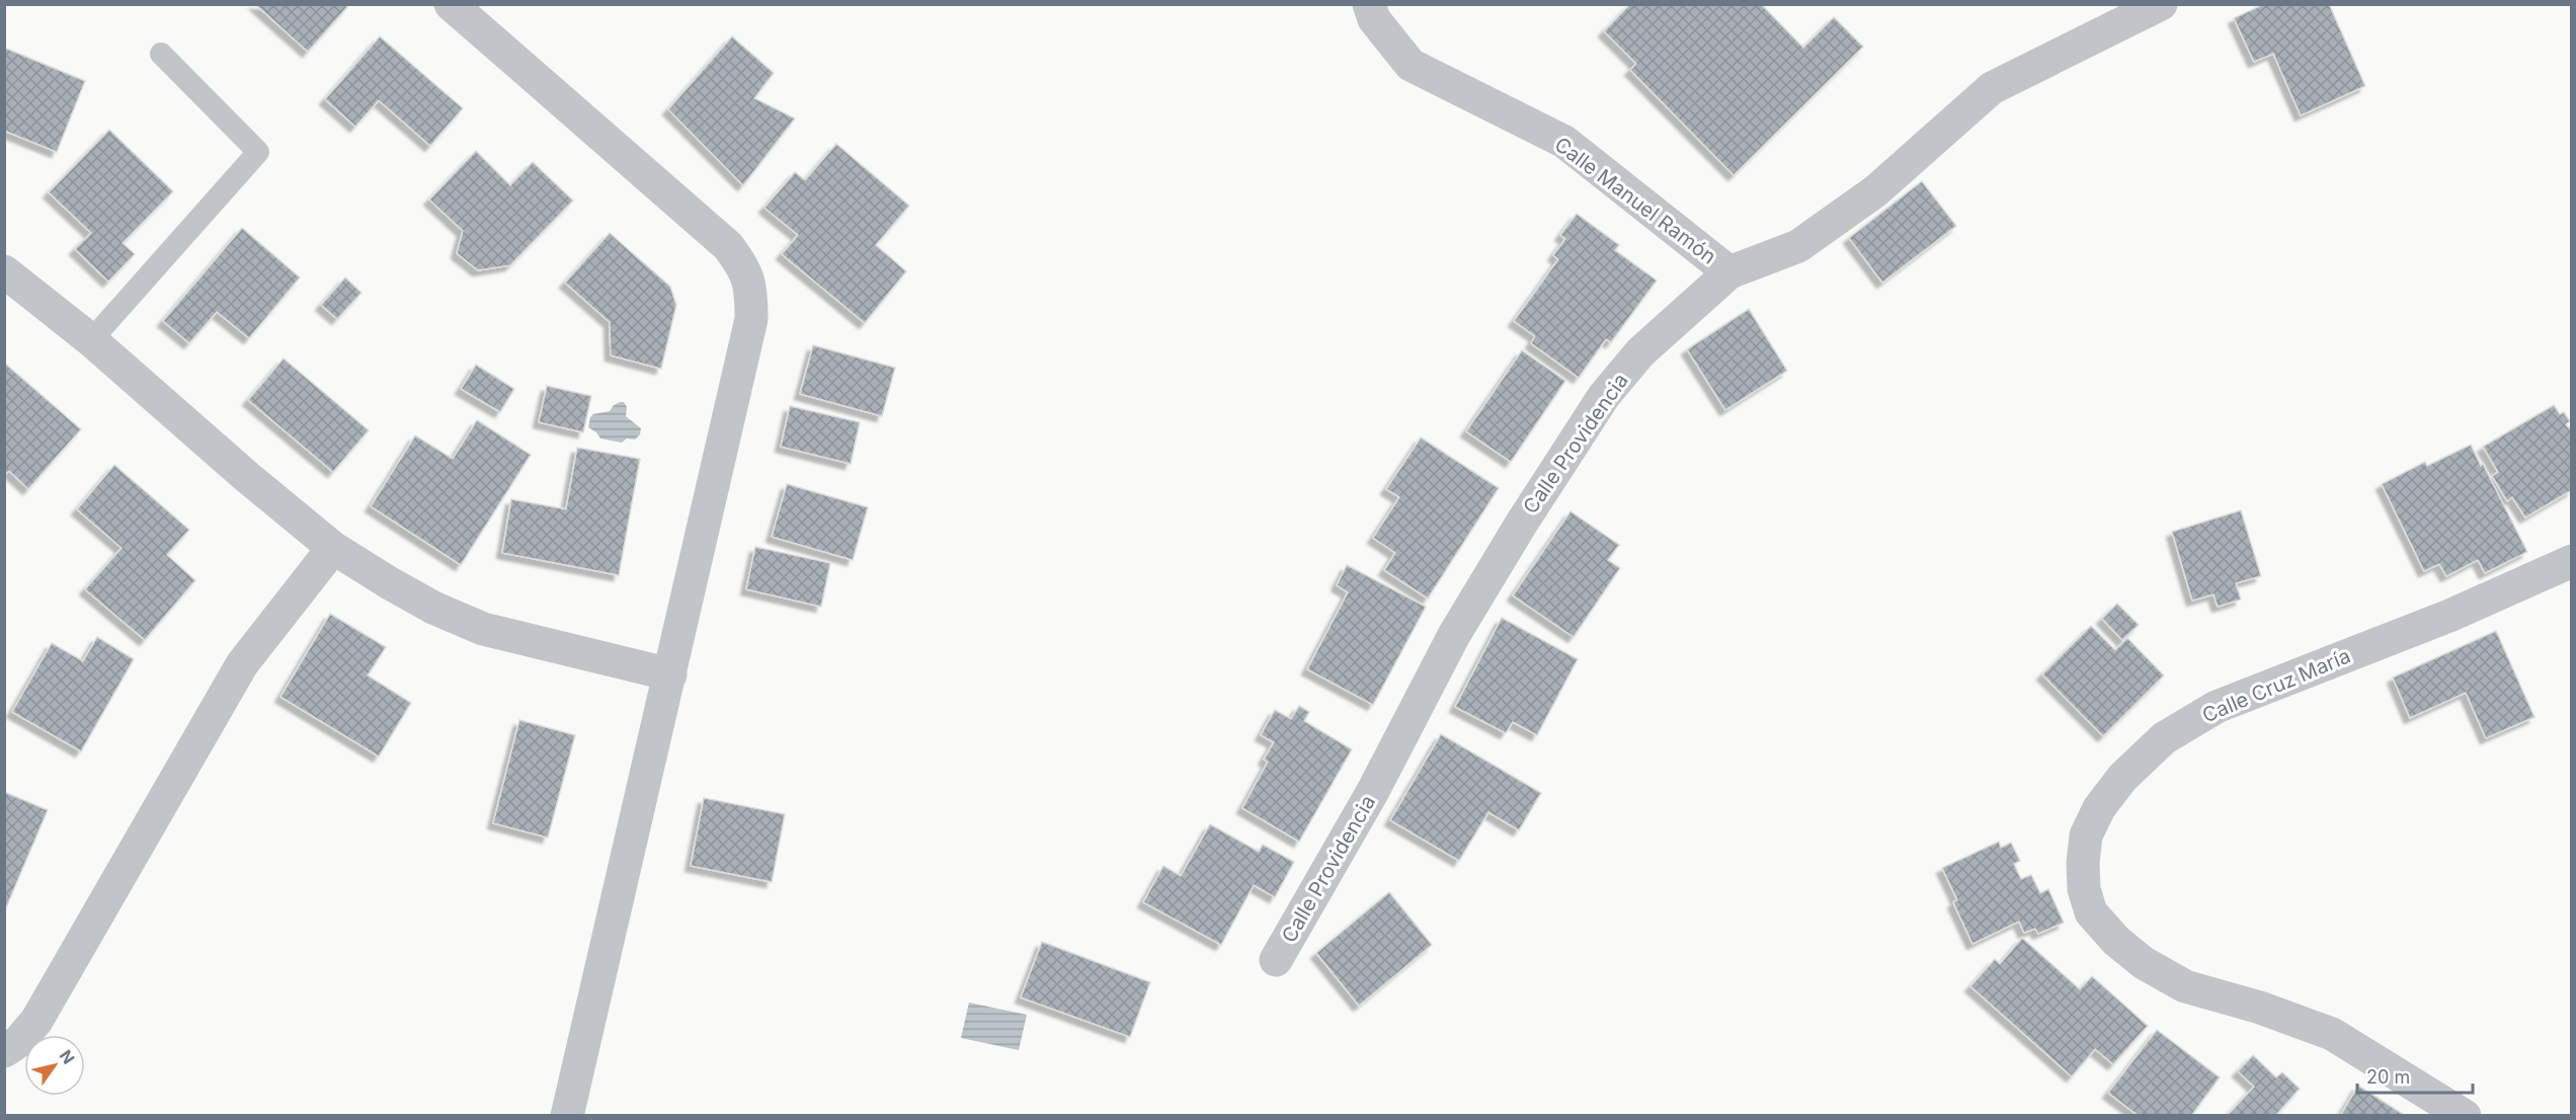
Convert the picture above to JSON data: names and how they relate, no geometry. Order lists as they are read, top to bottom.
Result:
{
  "streets": {
    "street": ["Calle Manuel Ramón", "Calle Providencia", "Calle Cruz María"]
  },
  "crossings": [
    ["Calle Manuel Ramón", "Calle Providencia"]
  ],
  "scale_bar": "20 m",
  "north": "top right"
}
